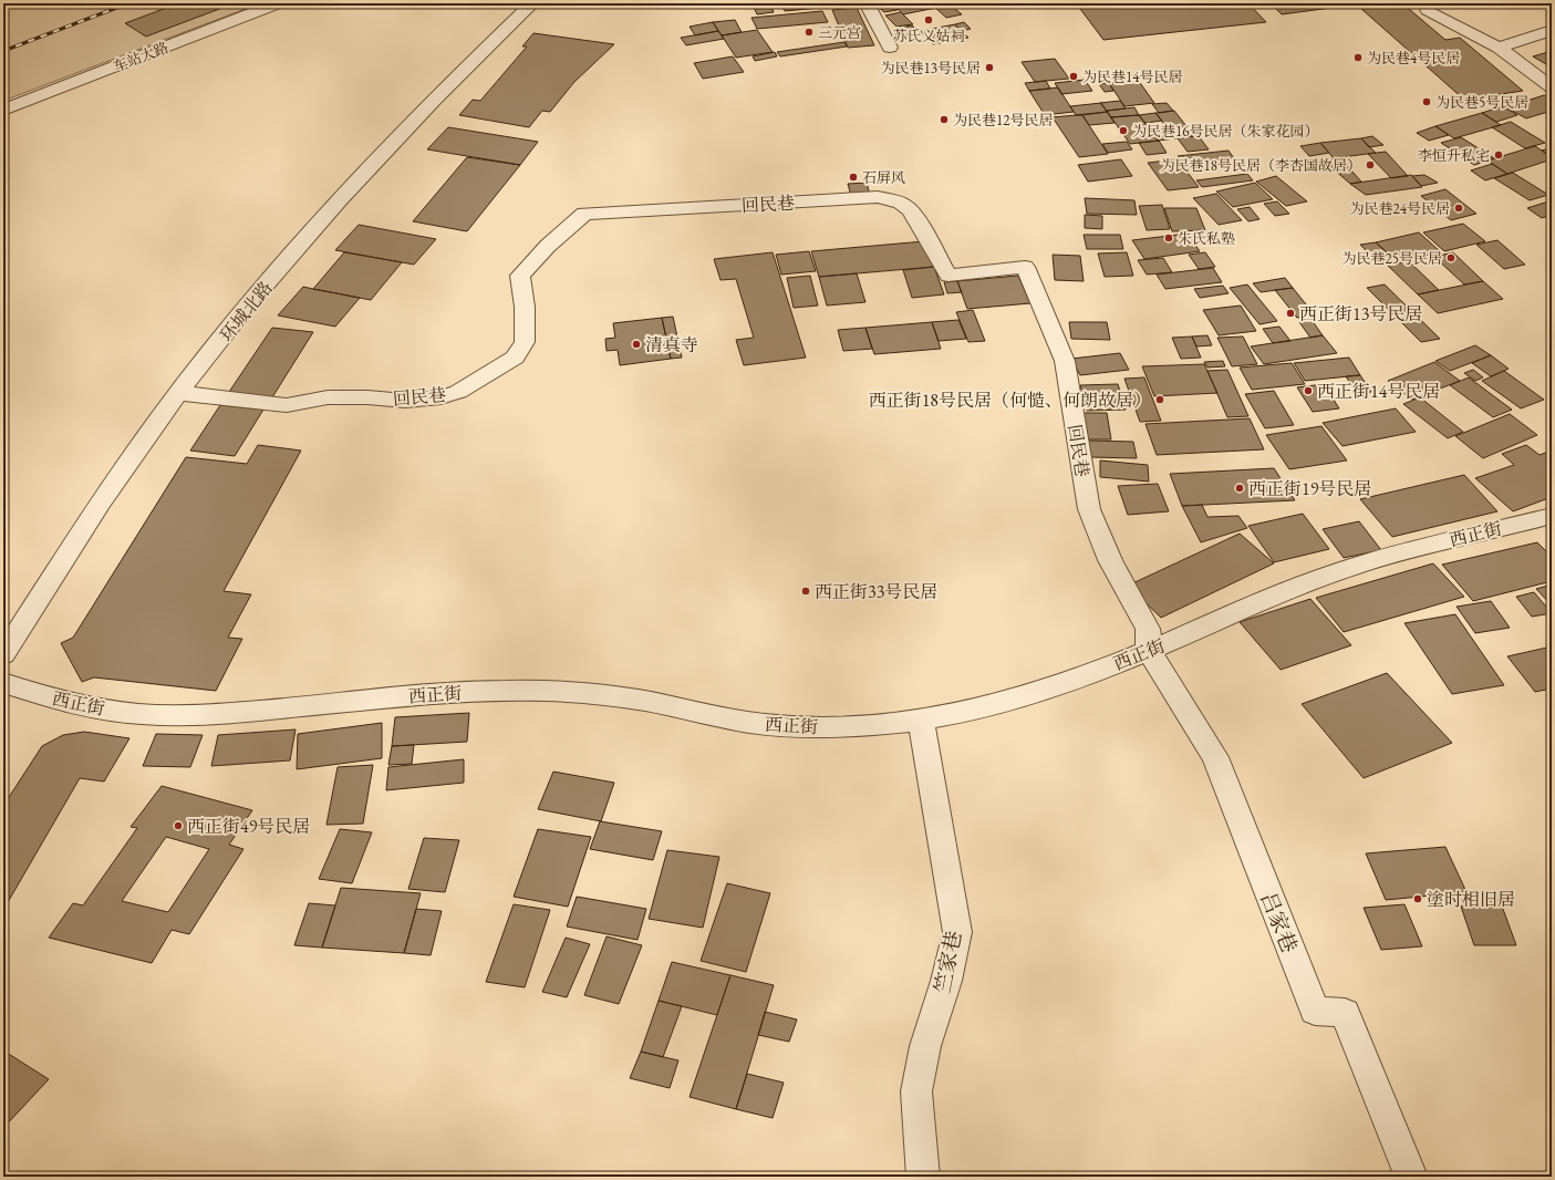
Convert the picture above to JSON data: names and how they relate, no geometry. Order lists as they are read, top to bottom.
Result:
{
  "streets": {
    "street": [
      "车站大路",
      "回民巷",
      "环城北路",
      "西正街",
      "吕家巷",
      "竺家巷"
    ]
  },
  "crossings": [
    ["回民巷", "环城北路"],
    ["回民巷", "西正街"],
    ["回民巷", "吕家巷"],
    ["西正街", "吕家巷"],
    ["西正街", "竺家巷"]
  ],
  "places": [
    "苏氏义姑祠",
    "三元宫",
    "为民巷4号民居",
    "为民巷13号民居",
    "为民巷14号民居",
    "为民巷5号民居",
    "为民巷12号民居",
    "为民巷16号民居（朱家花园）",
    "李恒升私宅",
    "为民巷18号民居（李杏国故居）",
    "石屏风",
    "为民巷24号民居",
    "朱氏私塾",
    "为民巷25号民居",
    "西正街13号民居",
    "清真寺",
    "西正街14号民居",
    "西正街18号民居（何慥、何朗故居）",
    "西正街19号民居",
    "西正街33号民居",
    "西正街49号民居",
    "塗时相旧居"
  ]
}
